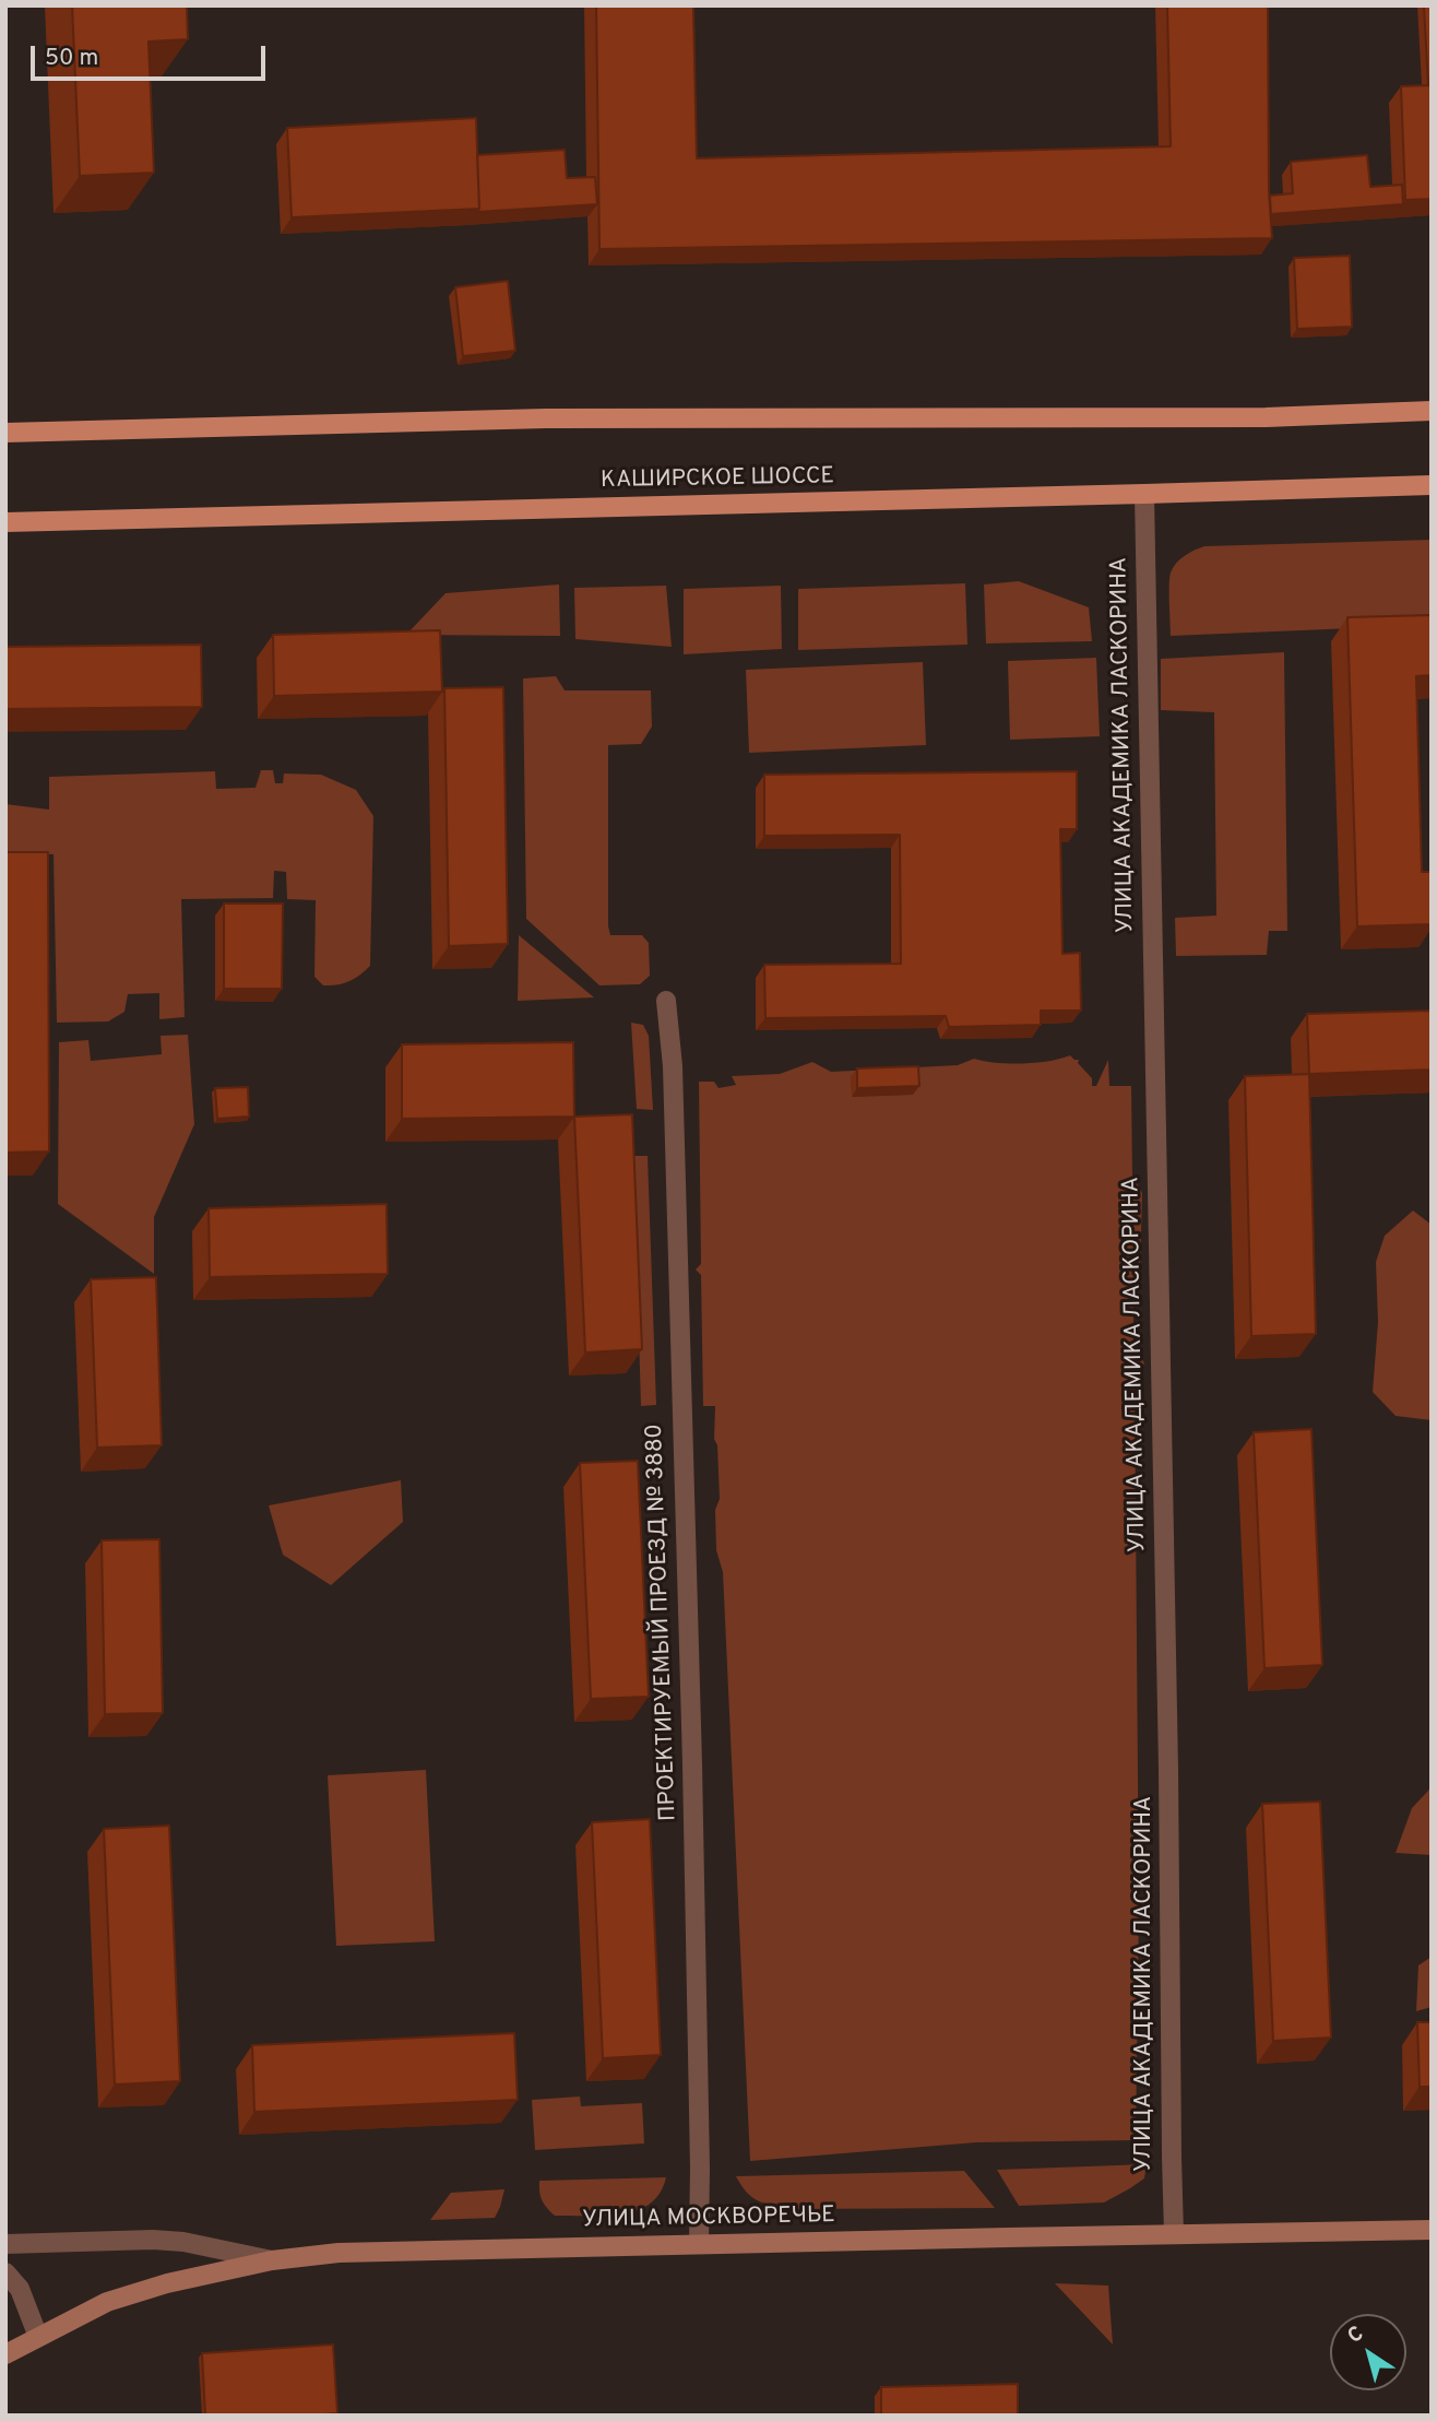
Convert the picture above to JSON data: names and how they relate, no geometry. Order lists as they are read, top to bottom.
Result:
{
  "streets": {
    "main road": ["КАШИРСКОЕ ШОССЕ", "УЛИЦА МОСКВОРЕЧЬЕ"],
    "street": ["УЛИЦА АКАДЕМИКА ЛАСКОРИНА", "ПРОЕКТИРУЕМЫЙ ПРОЕЗД № 3880"]
  },
  "crossings": [
    ["КАШИРСКОЕ ШОССЕ", "УЛИЦА АКАДЕМИКА ЛАСКОРИНА"],
    ["УЛИЦА АКАДЕМИКА ЛАСКОРИНА", "УЛИЦА МОСКВОРЕЧЬЕ"],
    ["ПРОЕКТИРУЕМЫЙ ПРОЕЗД № 3880", "УЛИЦА МОСКВОРЕЧЬЕ"]
  ],
  "scale_bar": "50 m",
  "north": "top left"
}
